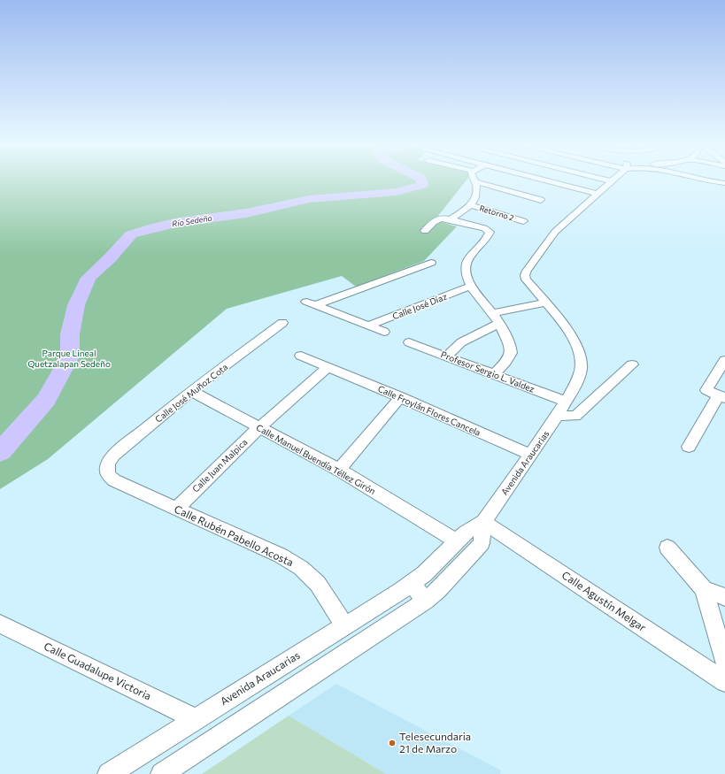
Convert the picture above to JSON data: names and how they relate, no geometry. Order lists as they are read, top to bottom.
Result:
{
  "streets": {
    "street": [
      "Retorno 2",
      "Calle José Díaz",
      "Profesor Sergio L. Valdez",
      "Calle José Muñoz Cota",
      "Calle Froylán Flores Cancela",
      "Calle Manuel Buendía Téllez Girón",
      "Avenida Araucarias",
      "Calle Juan Malpica",
      "Calle Rubén Pabello Acosta",
      "Calle Agustín Melgar",
      "Calle Guadalupe Victoria"
    ]
  },
  "crossings": [
    ["Profesor Sergio L. Valdez", "Avenida Araucarias"],
    ["Calle José Muñoz Cota", "Calle Manuel Buendía Téllez Girón"],
    ["Calle José Muñoz Cota", "Calle Rubén Pabello Acosta"],
    ["Calle Froylán Flores Cancela", "Avenida Araucarias"],
    ["Calle Froylán Flores Cancela", "Calle Juan Malpica"],
    ["Calle Manuel Buendía Téllez Girón", "Avenida Araucarias"],
    ["Calle Manuel Buendía Téllez Girón", "Calle Juan Malpica"],
    ["Avenida Araucarias", "Calle Rubén Pabello Acosta"],
    ["Avenida Araucarias", "Calle Agustín Melgar"],
    ["Avenida Araucarias", "Calle Guadalupe Victoria"],
    ["Calle Juan Malpica", "Calle Rubén Pabello Acosta"]
  ],
  "water": ["Río Sedeño"],
  "parks": ["Parque Lineal Quetzalapan Sedeño"],
  "places": ["Telesecundaria 21 de Marzo"]
}
